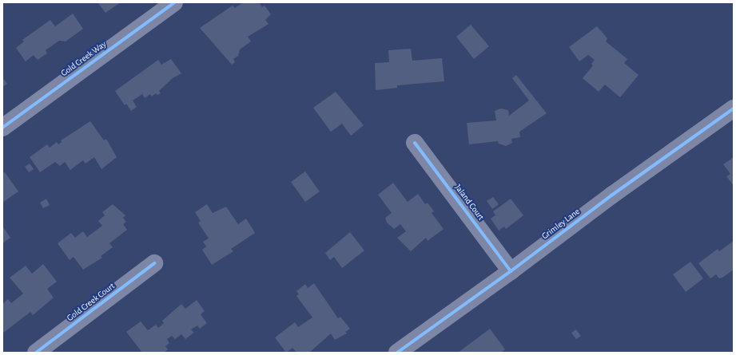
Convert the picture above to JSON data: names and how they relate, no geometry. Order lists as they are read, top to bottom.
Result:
{
  "streets": {
    "street": [
      "Gold Creek Way",
      "Jaland Court",
      "Grimley Lane",
      "Gold Creek Court"
    ]
  },
  "crossings": [
    ["Jaland Court", "Grimley Lane"]
  ]
}
